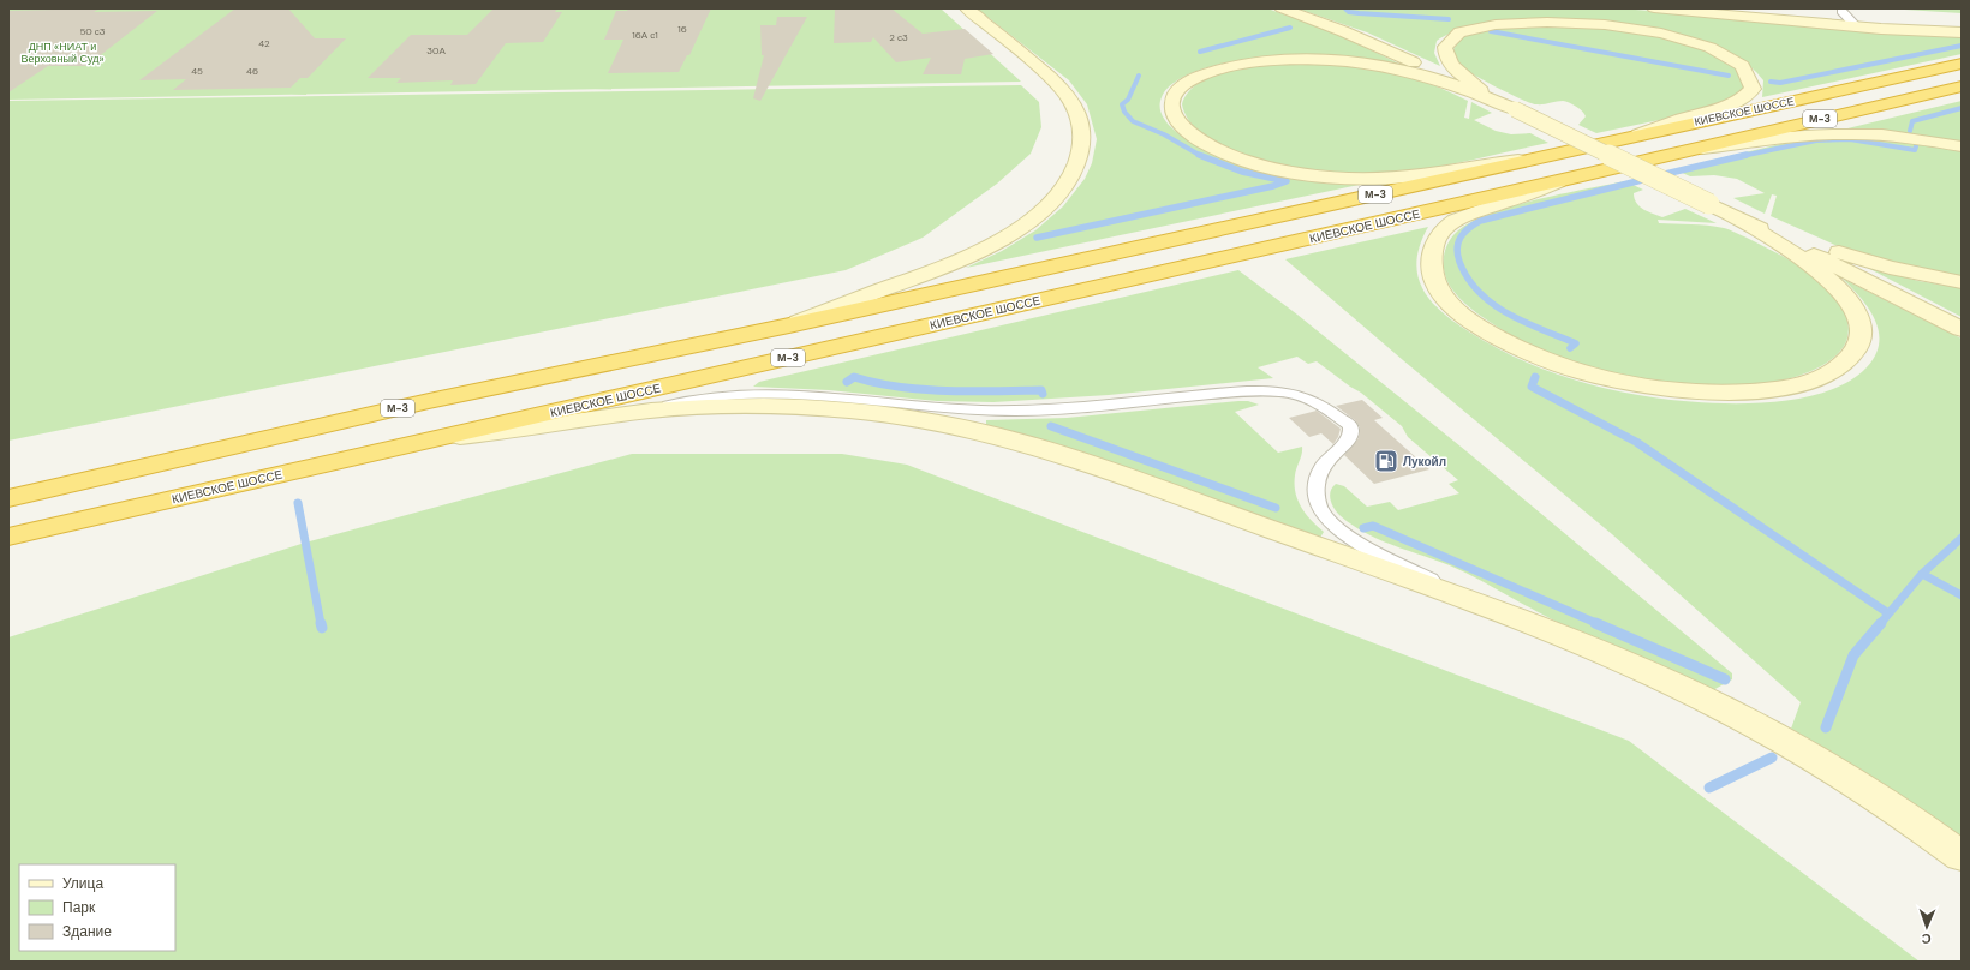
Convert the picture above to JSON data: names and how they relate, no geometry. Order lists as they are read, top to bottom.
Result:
{
  "streets": {
    "highway": ["КИЕВСКОЕ ШОССЕ", "М-3"]
  },
  "parks": ["ДНП «НИАТ и Верховный Суд»"],
  "places": {
    "fuel station": ["Лукойл"]
  },
  "house_numbers": [
    "16",
    "50 с3",
    "16А с1",
    "2 с3",
    "42",
    "30А",
    "45",
    "46"
  ],
  "legend": ["Улица", "Парк", "Здание"],
  "north": "bottom"
}
